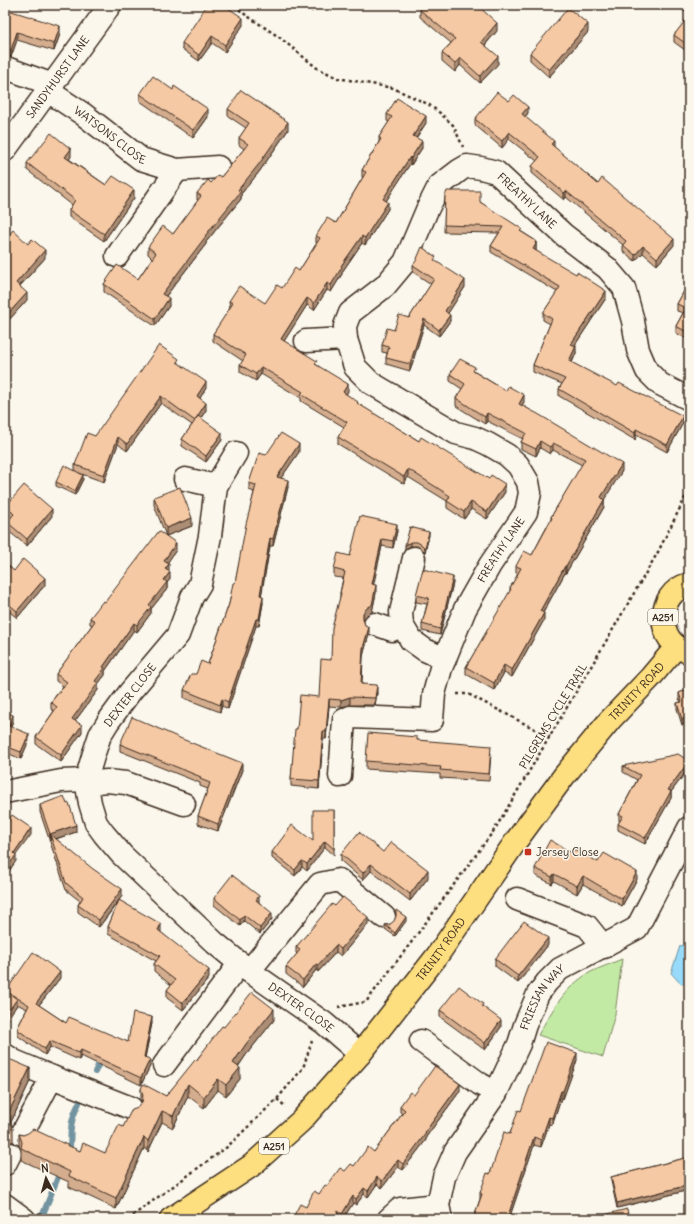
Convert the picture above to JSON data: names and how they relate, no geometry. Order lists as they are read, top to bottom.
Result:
{
  "streets": {
    "main road": ["A251", "TRINITY ROAD"],
    "street": [
      "SANDYHURST LANE",
      "WATSONS CLOSE",
      "FREATHY LANE",
      "DEXTER CLOSE",
      "FRIESIAN WAY"
    ],
    "path": ["PILGRIMS CYCLE TRAIL"]
  },
  "crossings": [
    ["SANDYHURST LANE", "WATSONS CLOSE"],
    ["TRINITY ROAD", "DEXTER CLOSE"]
  ],
  "places": {
    "transit": ["Jersey Close"]
  },
  "north": "top"
}
